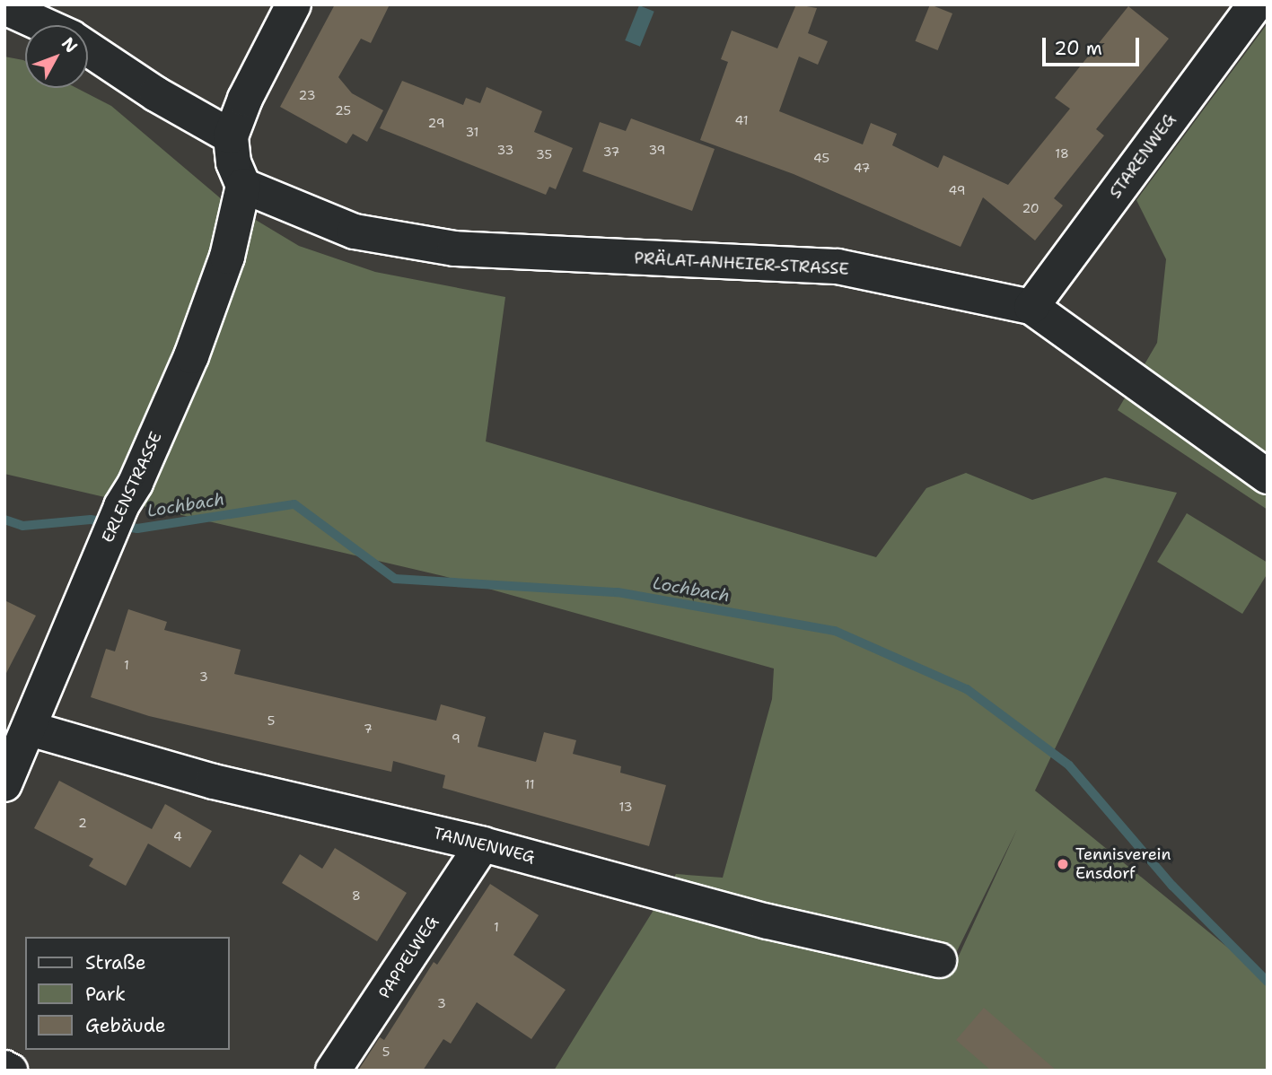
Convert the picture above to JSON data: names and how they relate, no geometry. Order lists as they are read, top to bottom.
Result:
{
  "streets": {
    "street": [
      "STARENWEG",
      "PRÄLAT-ANHEIER-STRASSE",
      "ERLENSTRASSE",
      "TANNENWEG",
      "PAPPELWEG"
    ]
  },
  "crossings": [
    ["STARENWEG", "PRÄLAT-ANHEIER-STRASSE"],
    ["PRÄLAT-ANHEIER-STRASSE", "ERLENSTRASSE"],
    ["ERLENSTRASSE", "TANNENWEG"],
    ["TANNENWEG", "PAPPELWEG"]
  ],
  "water": ["Lochbach"],
  "places": ["Tennisverein Ensdorf"],
  "house_numbers": [
    "23",
    "25",
    "41",
    "29",
    "31",
    "33",
    "39",
    "37",
    "18",
    "35",
    "45",
    "47",
    "49",
    "20",
    "1",
    "3",
    "5",
    "7",
    "9",
    "11",
    "13",
    "2",
    "4",
    "8",
    "1",
    "3",
    "5"
  ],
  "legend": ["Straße", "Park", "Gebäude"],
  "scale_bar": "20 m",
  "north": "top right"
}
